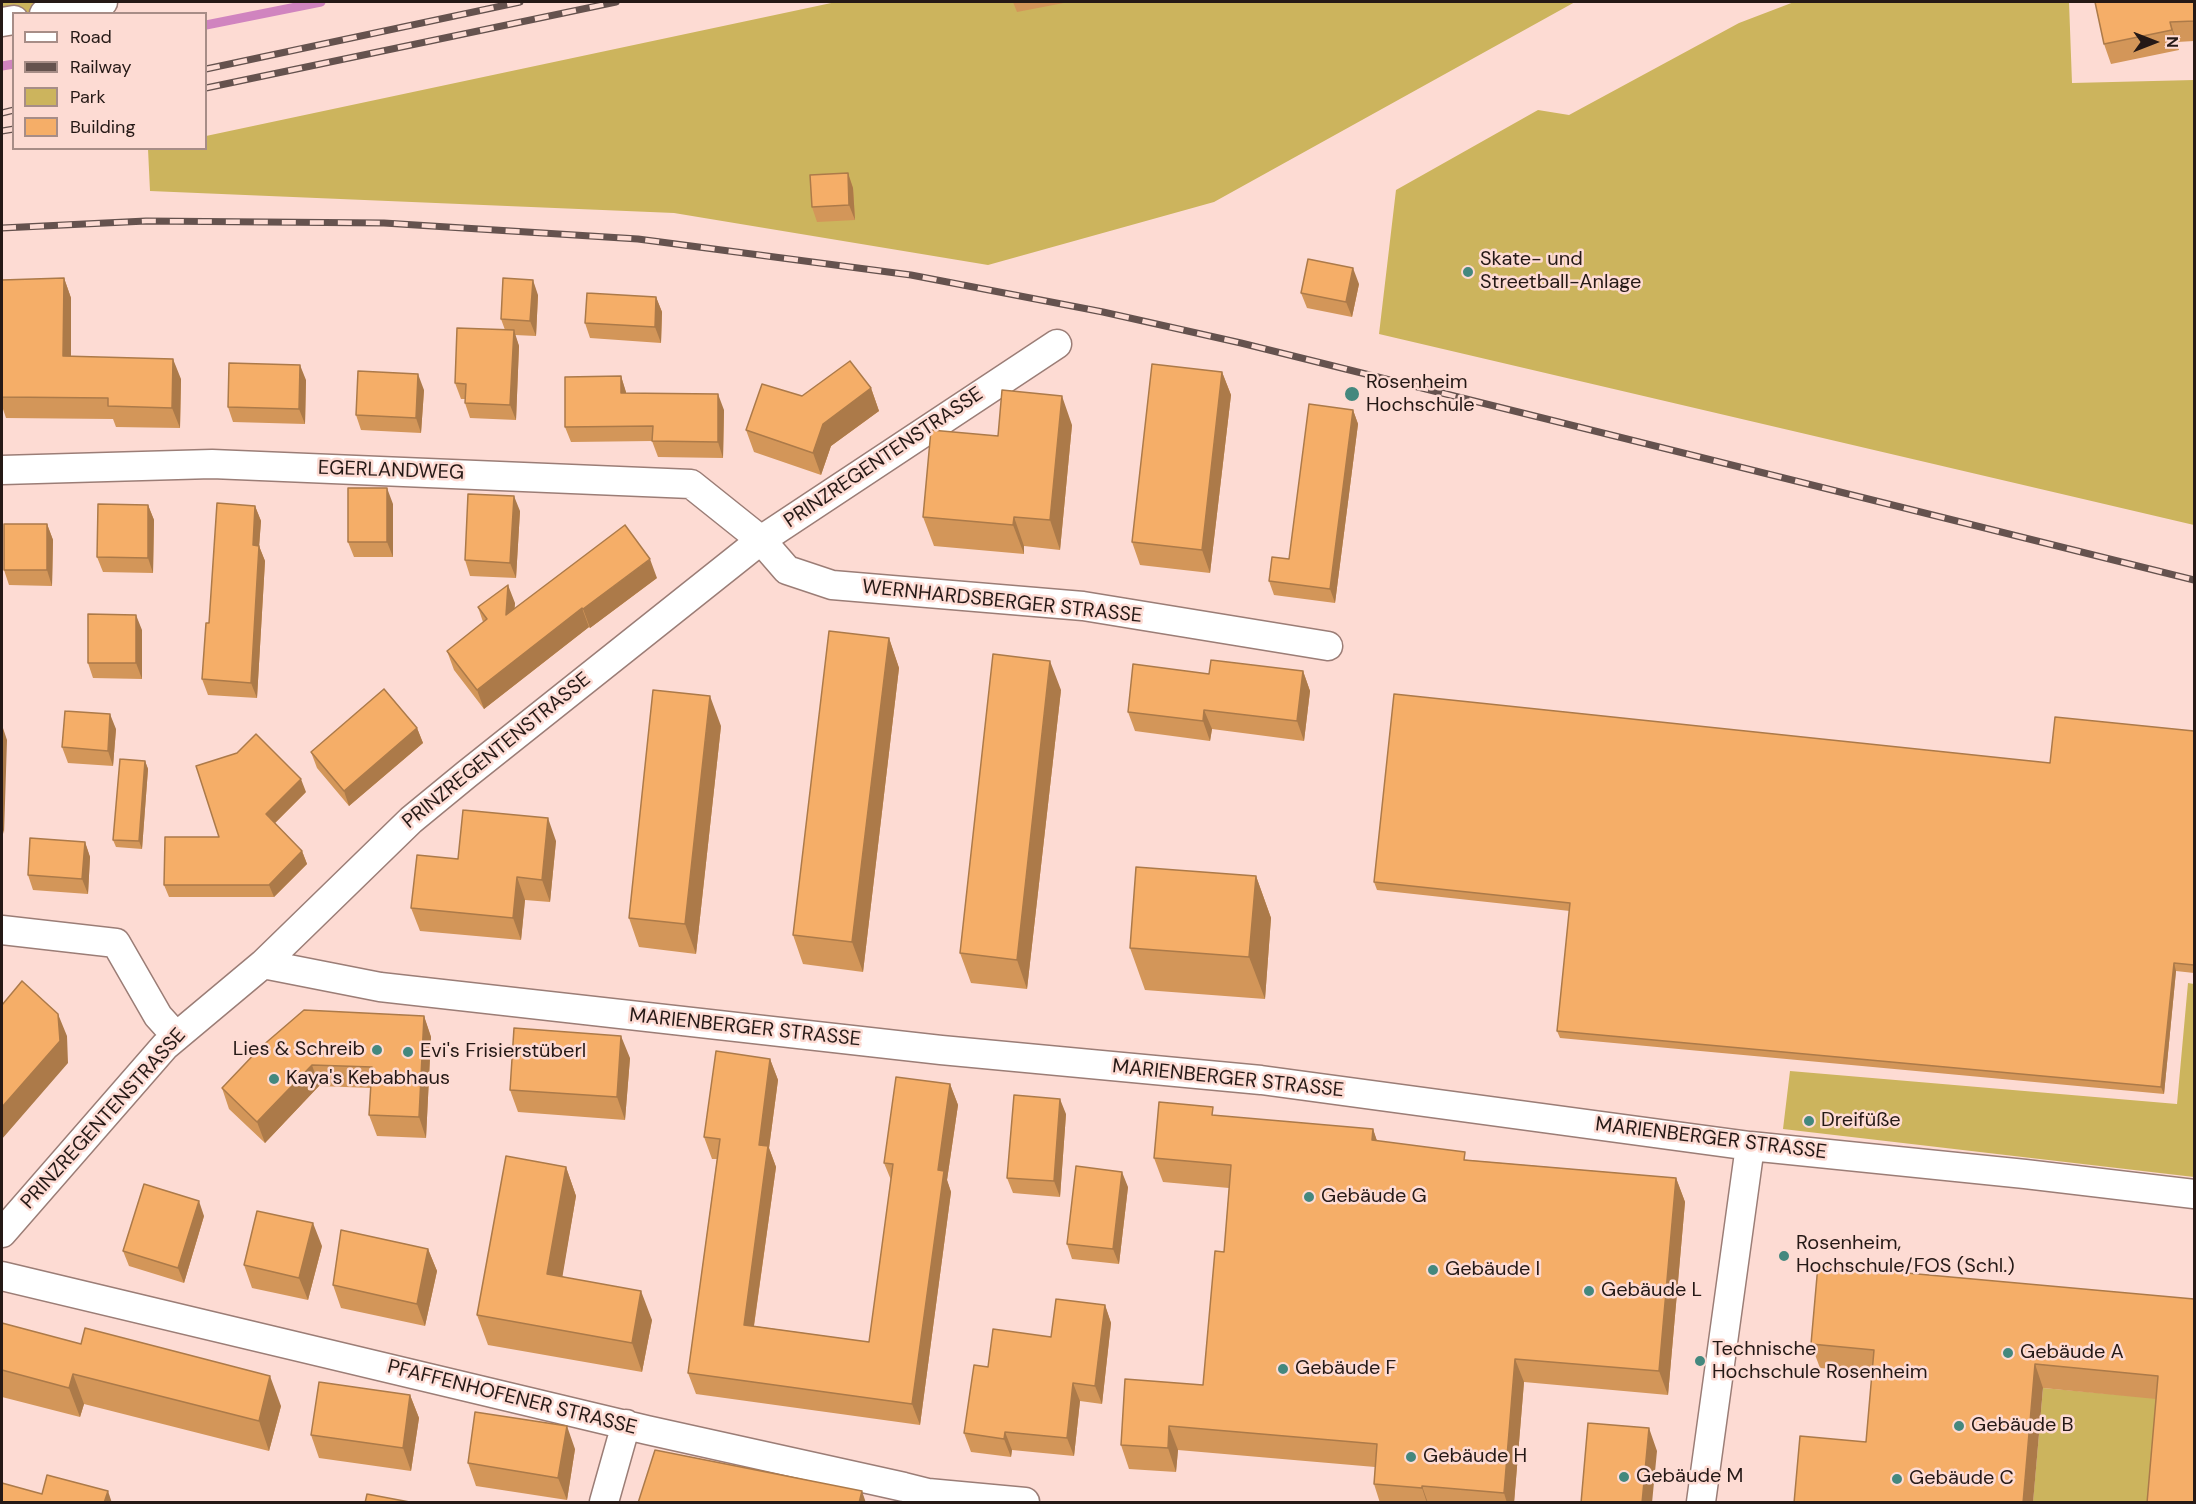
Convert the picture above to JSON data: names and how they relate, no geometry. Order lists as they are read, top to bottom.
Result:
{
  "streets": {
    "street": [
      "PRINZREGENTENSTRASSE",
      "EGERLANDWEG",
      "WERNHARDSBERGER STRASSE",
      "MARIENBERGER STRASSE",
      "PFAFFENHOFENER STRASSE"
    ]
  },
  "crossings": [
    ["PRINZREGENTENSTRASSE", "EGERLANDWEG"],
    ["PRINZREGENTENSTRASSE", "WERNHARDSBERGER STRASSE"],
    ["PRINZREGENTENSTRASSE", "MARIENBERGER STRASSE"],
    ["EGERLANDWEG", "WERNHARDSBERGER STRASSE"]
  ],
  "places": [
    "Skate- und Streetball-Anlage",
    "Rosenheim Hochschule",
    "Lies & Schreib",
    "Evi's Frisierstüberl",
    "Kaya's Kebabhaus",
    "Dreifüße",
    "Gebäude G",
    "Rosenheim, Hochschule/FOS (Schl.)",
    "Gebäude I",
    "Gebäude L",
    "Gebäude A",
    "Technische Hochschule Rosenheim",
    "Gebäude F",
    "Gebäude B",
    "Gebäude H",
    "Gebäude M",
    "Gebäude C"
  ],
  "legend": [
    "Road",
    "Railway",
    "Park",
    "Building"
  ],
  "north": "right"
}
